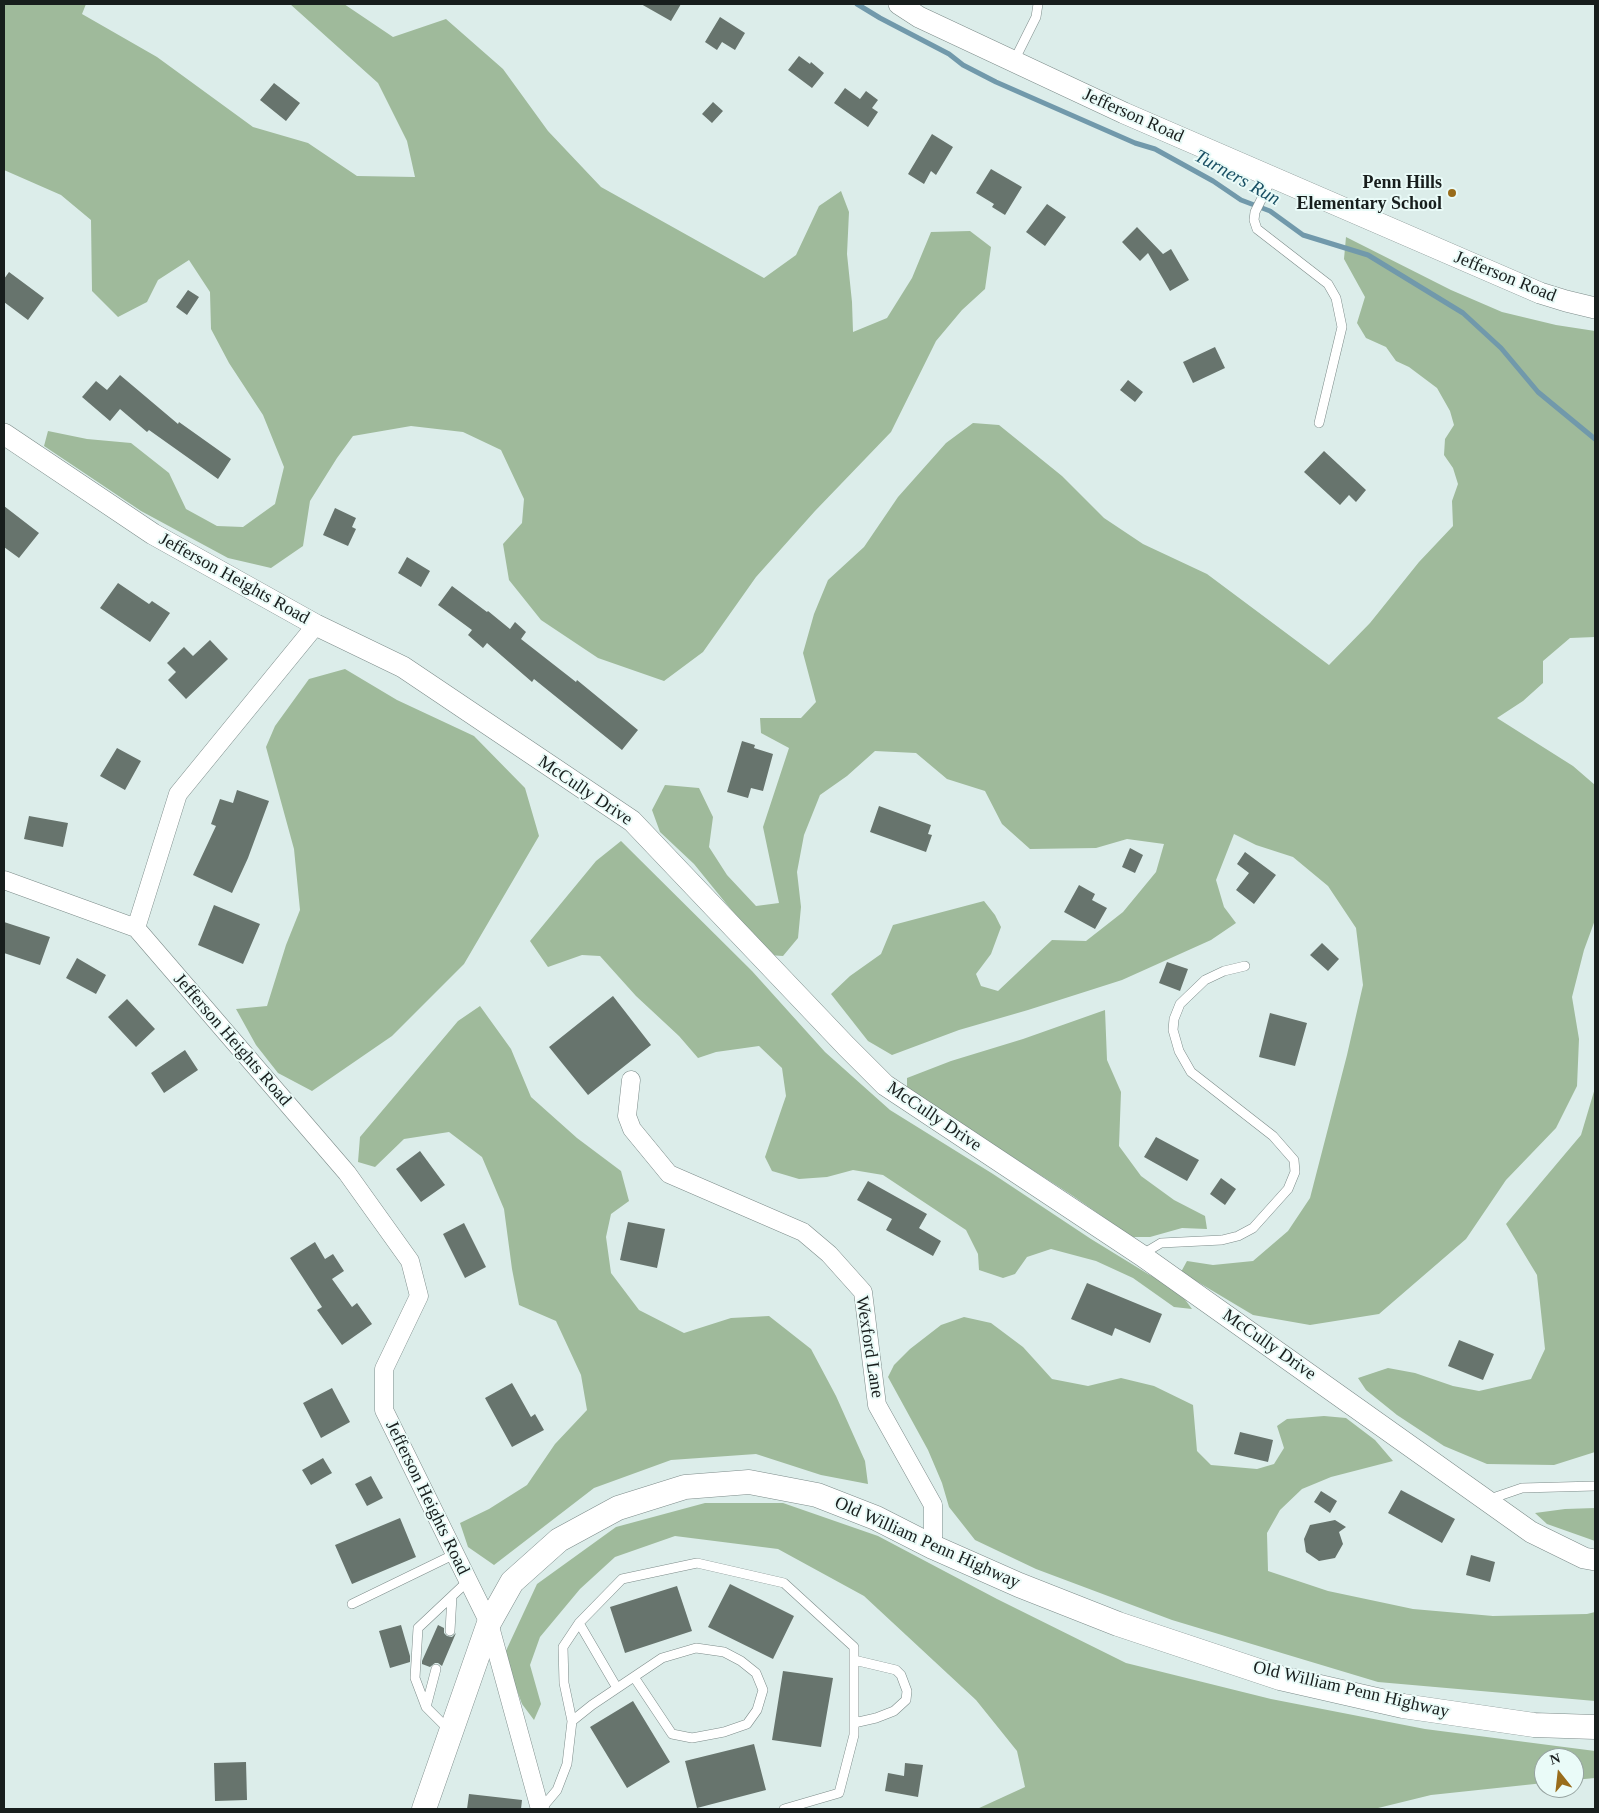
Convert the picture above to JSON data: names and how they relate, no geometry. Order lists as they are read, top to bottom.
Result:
{
  "streets": {
    "main road": ["Old William Penn Highway"],
    "street": [
      "Jefferson Road",
      "Jefferson Heights Road",
      "McCully Drive",
      "Wexford Lane"
    ]
  },
  "crossings": [
    ["Jefferson Heights Road", "McCully Drive"],
    ["Jefferson Heights Road", "Old William Penn Highway"],
    ["Wexford Lane", "Old William Penn Highway"]
  ],
  "water": ["Turners Run"],
  "places": ["Penn Hills Elementary School"],
  "north": "top"
}
